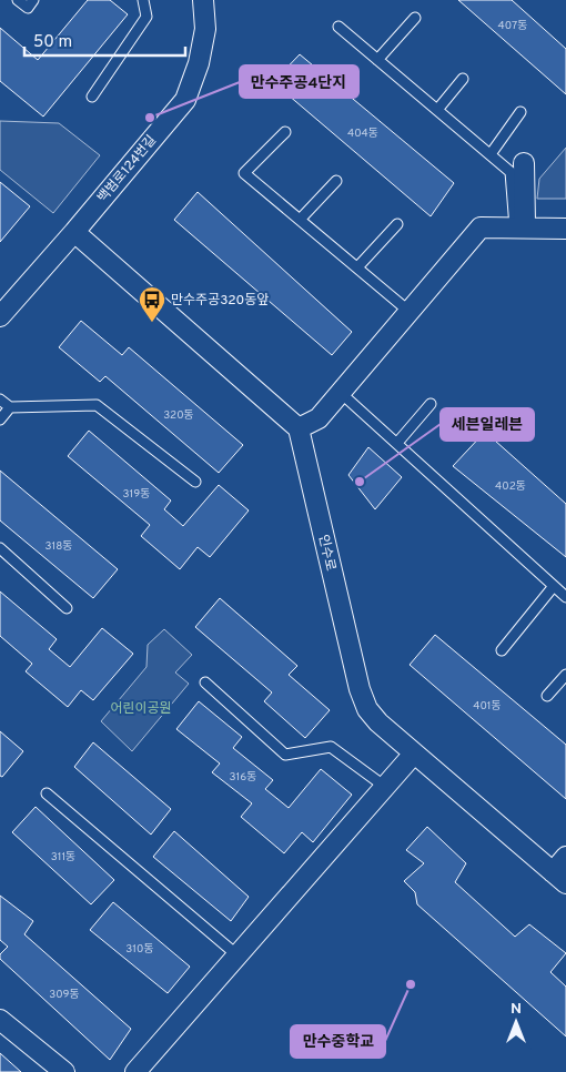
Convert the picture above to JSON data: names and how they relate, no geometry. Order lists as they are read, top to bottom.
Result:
{
  "streets": {
    "street": ["백범로124번길", "인수로"]
  },
  "parks": ["어린이공원"],
  "places": {
    "other": ["만수주공4단지", "세븐일레븐", "만수중학교"],
    "bus stop": ["만수주공320동앞"]
  },
  "house_numbers": [
    "407동",
    "404동",
    "320동",
    "402동",
    "319동",
    "318동",
    "401동",
    "316동",
    "311동",
    "310동",
    "309동"
  ],
  "scale_bar": "50 m",
  "north": "top"
}
